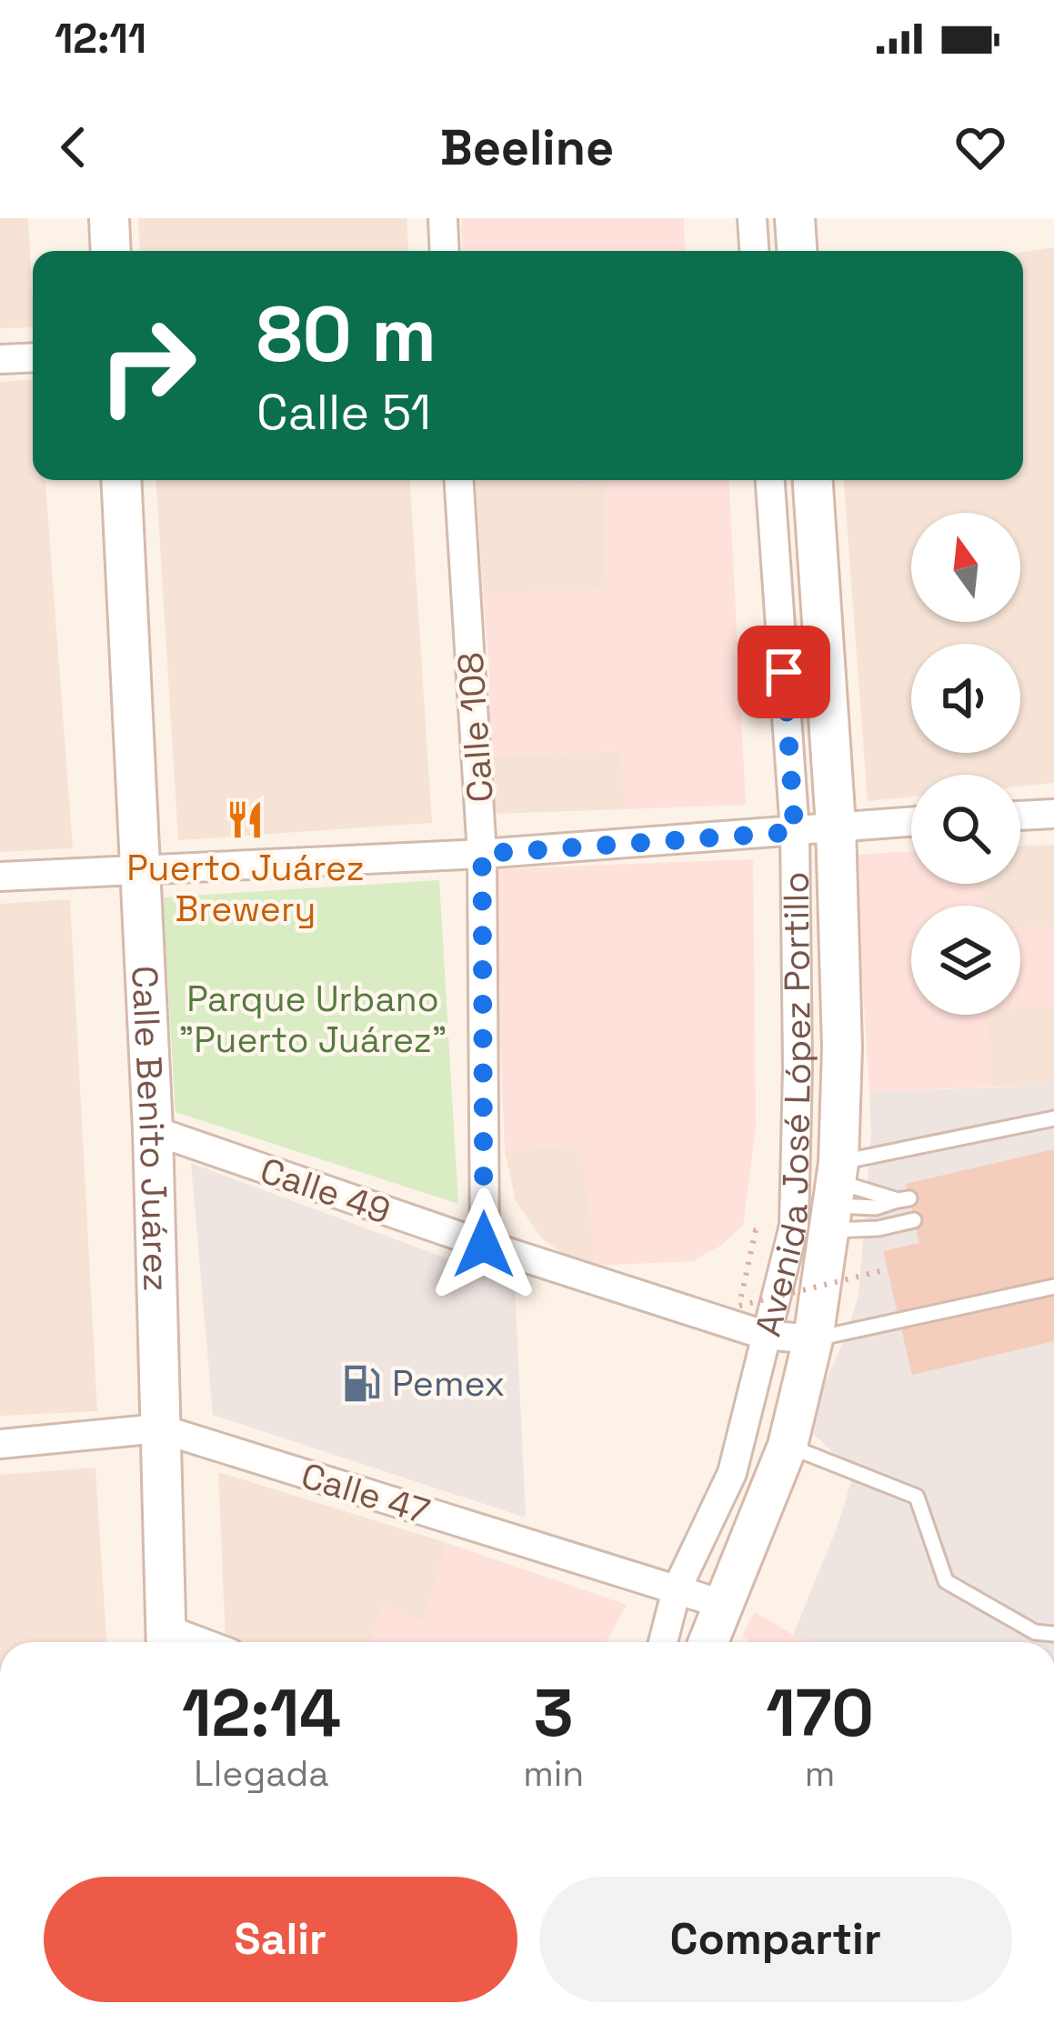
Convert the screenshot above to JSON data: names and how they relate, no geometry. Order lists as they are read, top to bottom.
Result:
{
  "streets": {
    "street": [
      "Calle 108",
      "Avenida José López Portillo",
      "Calle Benito Juárez",
      "Calle 49",
      "Calle 47"
    ]
  },
  "crossings": [
    ["Calle 108", "Calle 49"],
    ["Avenida José López Portillo", "Calle 49"],
    ["Avenida José López Portillo", "Calle 47"],
    ["Calle Benito Juárez", "Calle 49"],
    ["Calle Benito Juárez", "Calle 47"]
  ],
  "parks": ["Parque Urbano \"Puerto Juárez\""],
  "places": {
    "restaurant": ["Puerto Juárez Brewery"],
    "fuel station": ["Pemex"]
  },
  "north": "top",
  "page": {
    "status": "12:11",
    "header": "Beeline",
    "turn": ["80 m", "Calle 51"],
    "eta": [
      "12:14",
      "Llegada",
      "3",
      "min",
      "170",
      "m"
    ],
    "buttons": ["Salir", "Compartir"]
  }
}
